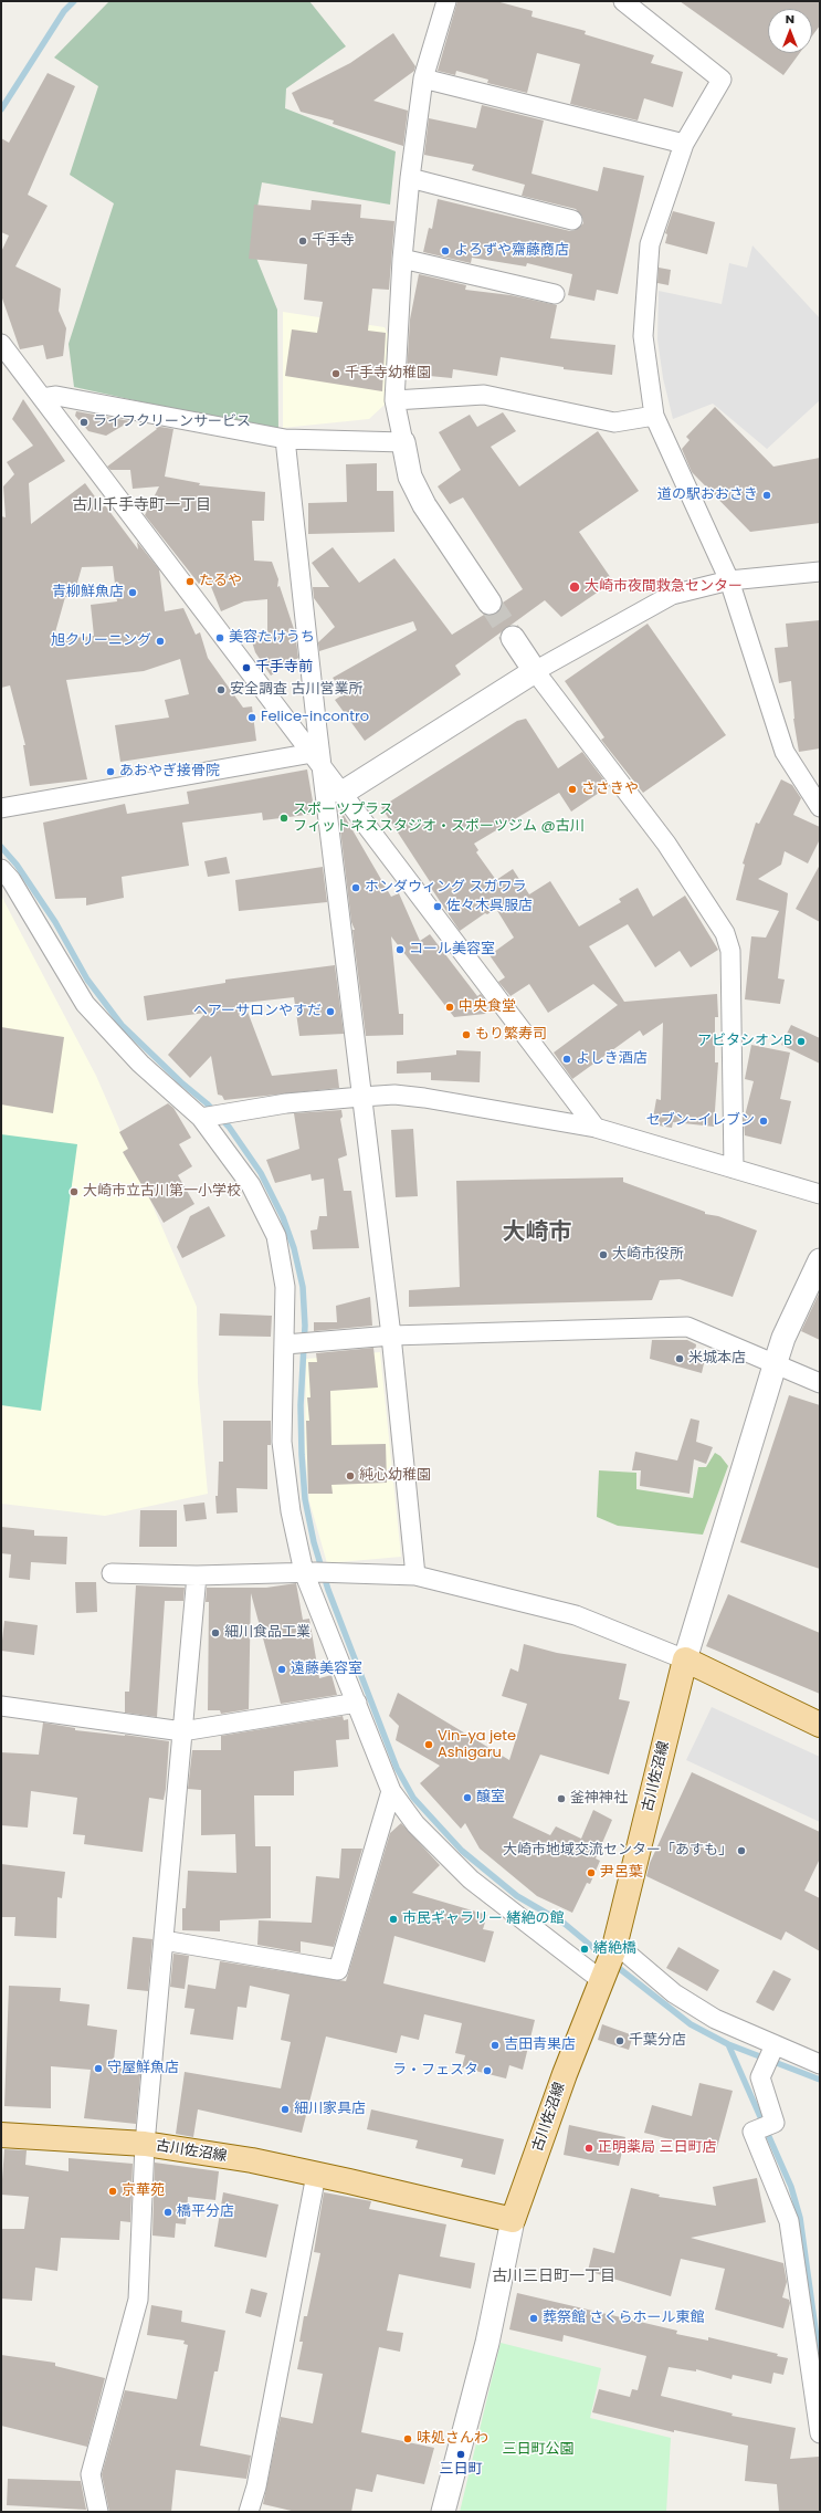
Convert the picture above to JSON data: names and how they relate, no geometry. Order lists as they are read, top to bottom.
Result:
{
  "streets": {
    "main road": ["古川佐沼線"]
  },
  "districts": ["古川千手寺町一丁目", "大崎市", "古川三日町一丁目"],
  "parks": ["三日町公園"],
  "places": [
    "千手寺",
    "よろずや齋藤商店",
    "千手寺幼稚園",
    "ライフクリーンサービス",
    "道の駅おおさき",
    "たるや",
    "大崎市夜間救急センター",
    "青柳鮮魚店",
    "美容たけうち",
    "旭クリーニング",
    "千手寺前",
    "安全調査 古川営業所",
    "Felice-incontro",
    "あおやぎ接骨院",
    "ささきや",
    "スポーツプラス フィットネススタジオ・スポーツジム @古川",
    "ホンダウィング スガワラ",
    "佐々木呉服店",
    "コール美容室",
    "中央食堂",
    "ヘアーサロンやすだ",
    "もり繁寿司",
    "アビタシオンB",
    "よしき酒店",
    "セブン-イレブン",
    "大崎市立古川第一小学校",
    "大崎市役所",
    "米城本店",
    "純心幼稚園",
    "細川食品工業",
    "遠藤美容室",
    "Vin-ya jete Ashigaru",
    "醸室",
    "釜神神社",
    "大崎市地域交流センター「あすも」",
    "尹呂葉",
    "市民ギャラリー 緒絶の館",
    "緒絶橋",
    "千葉分店",
    "吉田青果店",
    "守屋鮮魚店",
    "ラ・フェスタ",
    "細川家具店",
    "正明薬局 三日町店",
    "京華苑",
    "橋平分店",
    "葬祭館 さくらホール東館",
    "味処さんわ",
    "三日町"
  ],
  "north": "top"
}
